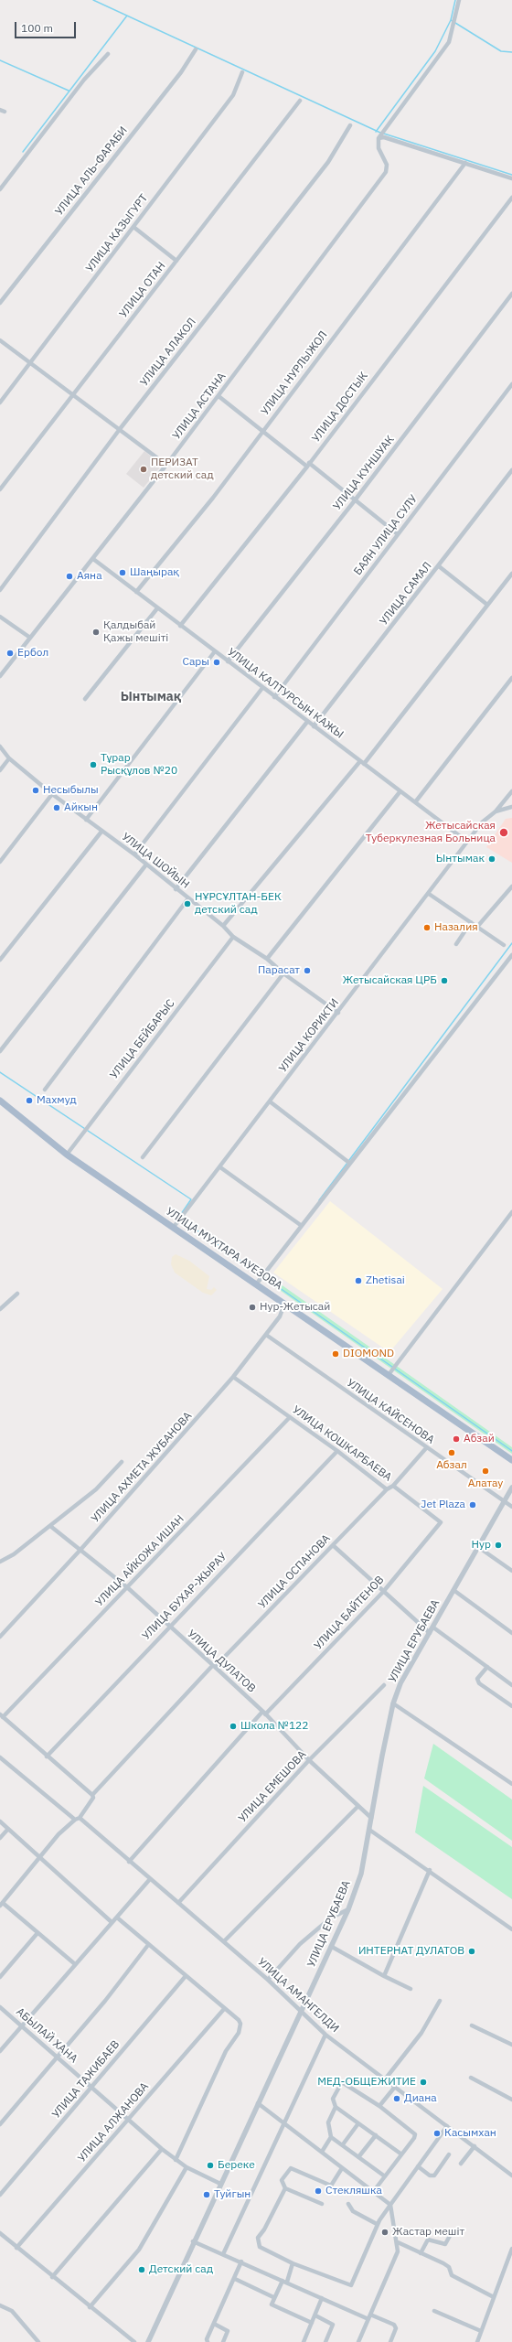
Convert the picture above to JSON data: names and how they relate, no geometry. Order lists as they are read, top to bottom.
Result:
{
  "streets": {
    "main road": ["УЛИЦА МУХТАРА АУЕЗОВА"],
    "street": [
      "УЛИЦА АЛЬ-ФАРАБИ",
      "УЛИЦА КАЗЫГУРТ",
      "УЛИЦА ОТАН",
      "УЛИЦА АЛАКОЛ",
      "УЛИЦА НУРЛЫЖОЛ",
      "УЛИЦА АСТАНА",
      "УЛИЦА ДОСТЫК",
      "УЛИЦА КУНШУАК",
      "БАЯН УЛИЦА СУЛУ",
      "УЛИЦА САМАЛ",
      "УЛИЦА КАЛТУРСЫН КАЖЫ",
      "УЛИЦА ШОЙЫН",
      "УЛИЦА КОРИКТИ",
      "УЛИЦА БЕЙБАРЫС",
      "УЛИЦА КАЙСЕНОВА",
      "УЛИЦА КОШКАРБАЕВА",
      "УЛИЦА АХМЕТА ЖУБАНОВА",
      "УЛИЦА АЙКОЖА ИШАН",
      "УЛИЦА ОСПАНОВА",
      "УЛИЦА БУХАР-ЖЫРАУ",
      "УЛИЦА БАЙТЕНОВ",
      "УЛИЦА ЕРУБАЕВА",
      "УЛИЦА ДУЛАТОВ",
      "УЛИЦА ЕМЕШОВА",
      "УЛИЦА АМАНГЕЛДИ",
      "АБЫЛАЙ ХАНА",
      "УЛИЦА ТАЖИБАЕВ",
      "УЛИЦА АЛЖАНОВА"
    ]
  },
  "crossings": [
    ["УЛИЦА НУРЛЫЖОЛ", "УЛИЦА КАЛТУРСЫН КАЖЫ"],
    ["УЛИЦА АСТАНА", "УЛИЦА КАЛТУРСЫН КАЖЫ"],
    ["УЛИЦА ДОСТЫК", "УЛИЦА КАЛТУРСЫН КАЖЫ"],
    ["УЛИЦА КУНШУАК", "УЛИЦА КАЛТУРСЫН КАЖЫ"],
    ["БАЯН УЛИЦА СУЛУ", "УЛИЦА КАЛТУРСЫН КАЖЫ"],
    ["УЛИЦА САМАЛ", "УЛИЦА КАЛТУРСЫН КАЖЫ"],
    ["УЛИЦА КАЛТУРСЫН КАЖЫ", "УЛИЦА КОРИКТИ"],
    ["УЛИЦА ШОЙЫН", "УЛИЦА КОРИКТИ"],
    ["УЛИЦА ШОЙЫН", "УЛИЦА БЕЙБАРЫС"],
    ["УЛИЦА КОРИКТИ", "УЛИЦА МУХТАРА АУЕЗОВА"],
    ["УЛИЦА БЕЙБАРЫС", "УЛИЦА МУХТАРА АУЕЗОВА"],
    ["УЛИЦА МУХТАРА АУЕЗОВА", "УЛИЦА АХМЕТА ЖУБАНОВА"],
    ["УЛИЦА КАЙСЕНОВА", "УЛИЦА АХМЕТА ЖУБАНОВА"],
    ["УЛИЦА КАЙСЕНОВА", "УЛИЦА ЕРУБАЕВА"],
    ["УЛИЦА КОШКАРБАЕВА", "УЛИЦА АХМЕТА ЖУБАНОВА"],
    ["УЛИЦА КОШКАРБАЕВА", "УЛИЦА АЙКОЖА ИШАН"],
    ["УЛИЦА КОШКАРБАЕВА", "УЛИЦА ОСПАНОВА"],
    ["УЛИЦА КОШКАРБАЕВА", "УЛИЦА БУХАР-ЖЫРАУ"],
    ["УЛИЦА КОШКАРБАЕВА", "УЛИЦА БАЙТЕНОВ"],
    ["УЛИЦА АХМЕТА ЖУБАНОВА", "УЛИЦА ДУЛАТОВ"],
    ["УЛИЦА АЙКОЖА ИШАН", "УЛИЦА ДУЛАТОВ"],
    ["УЛИЦА ОСПАНОВА", "УЛИЦА ДУЛАТОВ"],
    ["УЛИЦА БУХАР-ЖЫРАУ", "УЛИЦА ДУЛАТОВ"],
    ["УЛИЦА БАЙТЕНОВ", "УЛИЦА ДУЛАТОВ"],
    ["УЛИЦА БАЙТЕНОВ", "УЛИЦА АМАНГЕЛДИ"],
    ["УЛИЦА ЕРУБАЕВА", "УЛИЦА ДУЛАТОВ"],
    ["УЛИЦА ЕРУБАЕВА", "УЛИЦА АМАНГЕЛДИ"],
    ["УЛИЦА ЕРУБАЕВА", "АБЫЛАЙ ХАНА"],
    ["УЛИЦА ДУЛАТОВ", "УЛИЦА ЕМЕШОВА"],
    ["УЛИЦА ЕМЕШОВА", "УЛИЦА АМАНГЕЛДИ"],
    ["АБЫЛАЙ ХАНА", "УЛИЦА ТАЖИБАЕВ"],
    ["АБЫЛАЙ ХАНА", "УЛИЦА АЛЖАНОВА"]
  ],
  "districts": ["Ынтымақ"],
  "places": [
    "ПЕРИЗАТ детский сад",
    "Шаңырақ",
    "Аяна",
    "Қалдыбай Қажы мешіті",
    "Ербол",
    "Сары",
    "Тұрар Рысқұлов №20",
    "Несыбылы",
    "Айкын",
    "Жетысайская Туберкулезная Больница",
    "Ынтымак",
    "НҰРСҰЛТАН-БЕК детский сад",
    "Назалия",
    "Парасат",
    "Жетысайская ЦРБ",
    "Махмуд",
    "Zhetisai",
    "Нур-Жетысай",
    "DIOMOND",
    "Абзай",
    "Абзал",
    "Алатау",
    "Jet Plaza",
    "Нур",
    "Школа №122",
    "ИНТЕРНАТ ДУЛАТОВ",
    "МЕД-ОБЩЕЖИТИЕ",
    "Диана",
    "Касымхан",
    "Береке",
    "Стекляшка",
    "Туйгын",
    "Жастар мешіт",
    "Детский сад"
  ],
  "scale_bar": "100 m"
}
